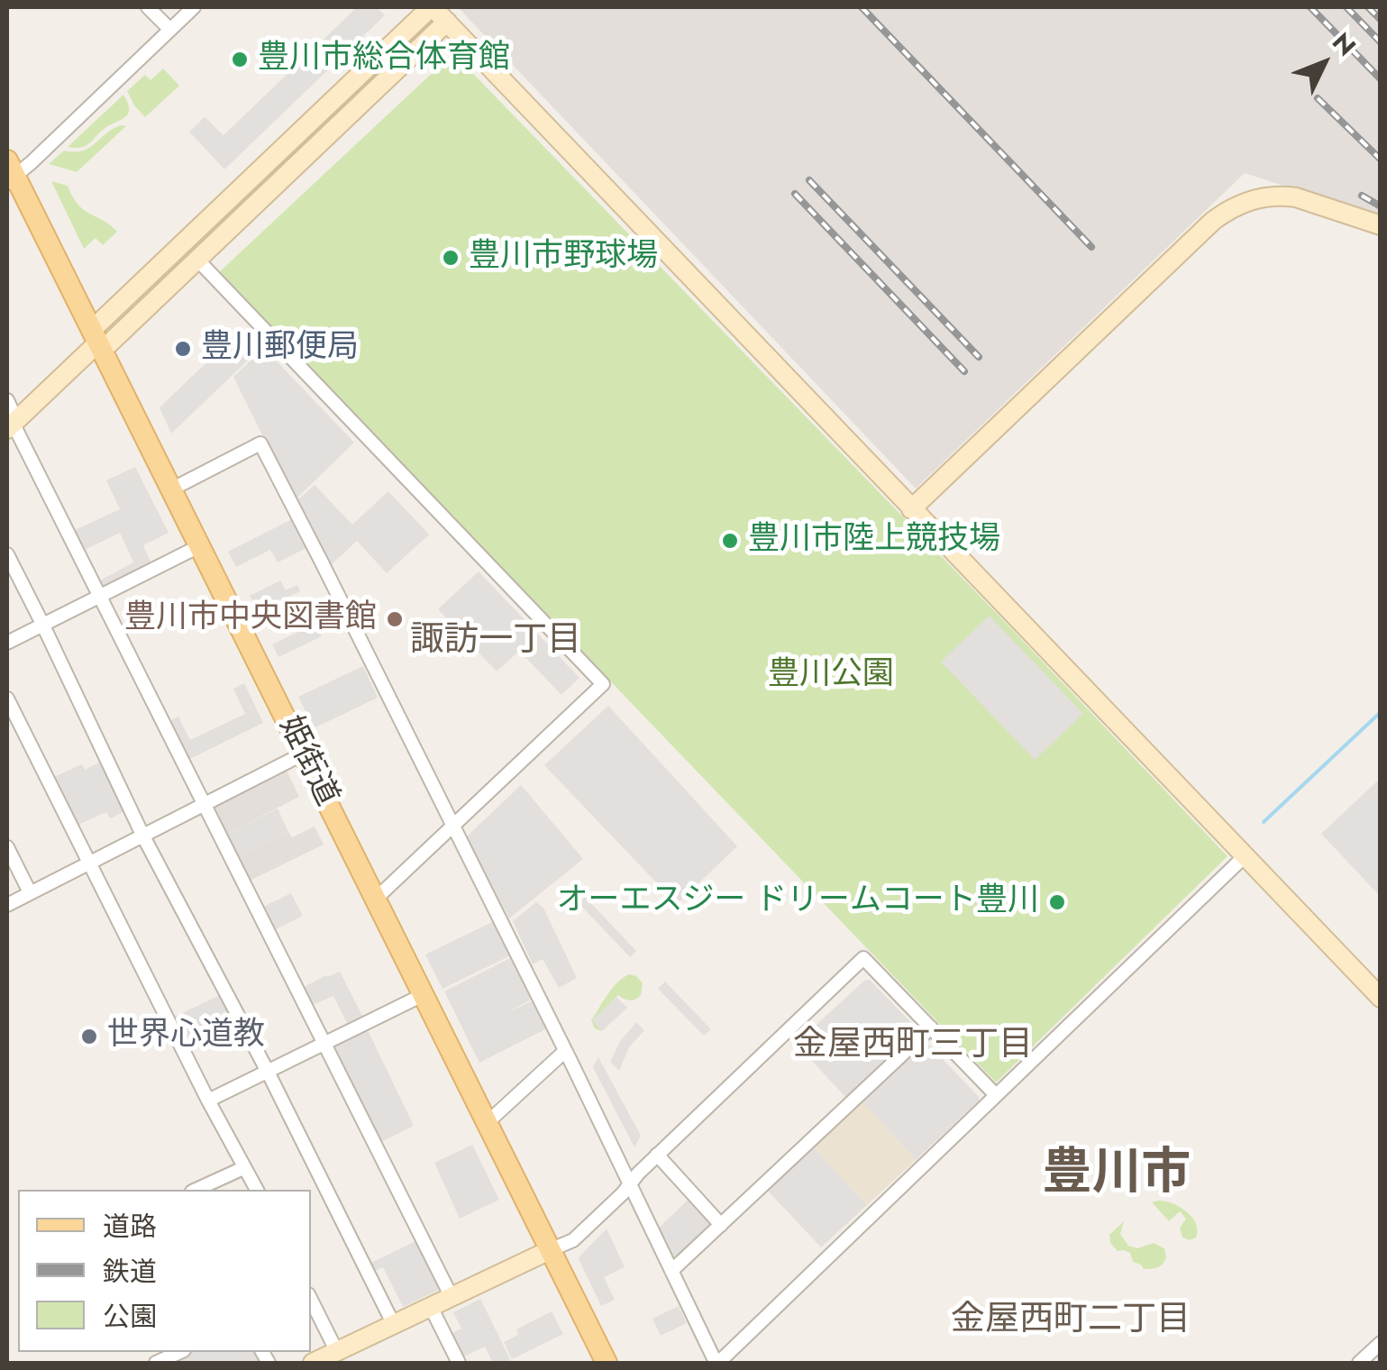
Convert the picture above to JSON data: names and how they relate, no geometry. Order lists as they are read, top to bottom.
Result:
{
  "streets": {
    "main road": ["姫街道"]
  },
  "districts": [
    "諏訪一丁目",
    "金屋西町三丁目",
    "豊川市",
    "金屋西町二丁目"
  ],
  "parks": ["豊川公園"],
  "places": [
    "豊川市総合体育館",
    "豊川市野球場",
    "豊川郵便局",
    "豊川市陸上競技場",
    "豊川市中央図書館",
    "オーエスジー ドリームコート豊川",
    "世界心道教"
  ],
  "legend": ["道路", "鉄道", "公園"],
  "north": "top right"
}
